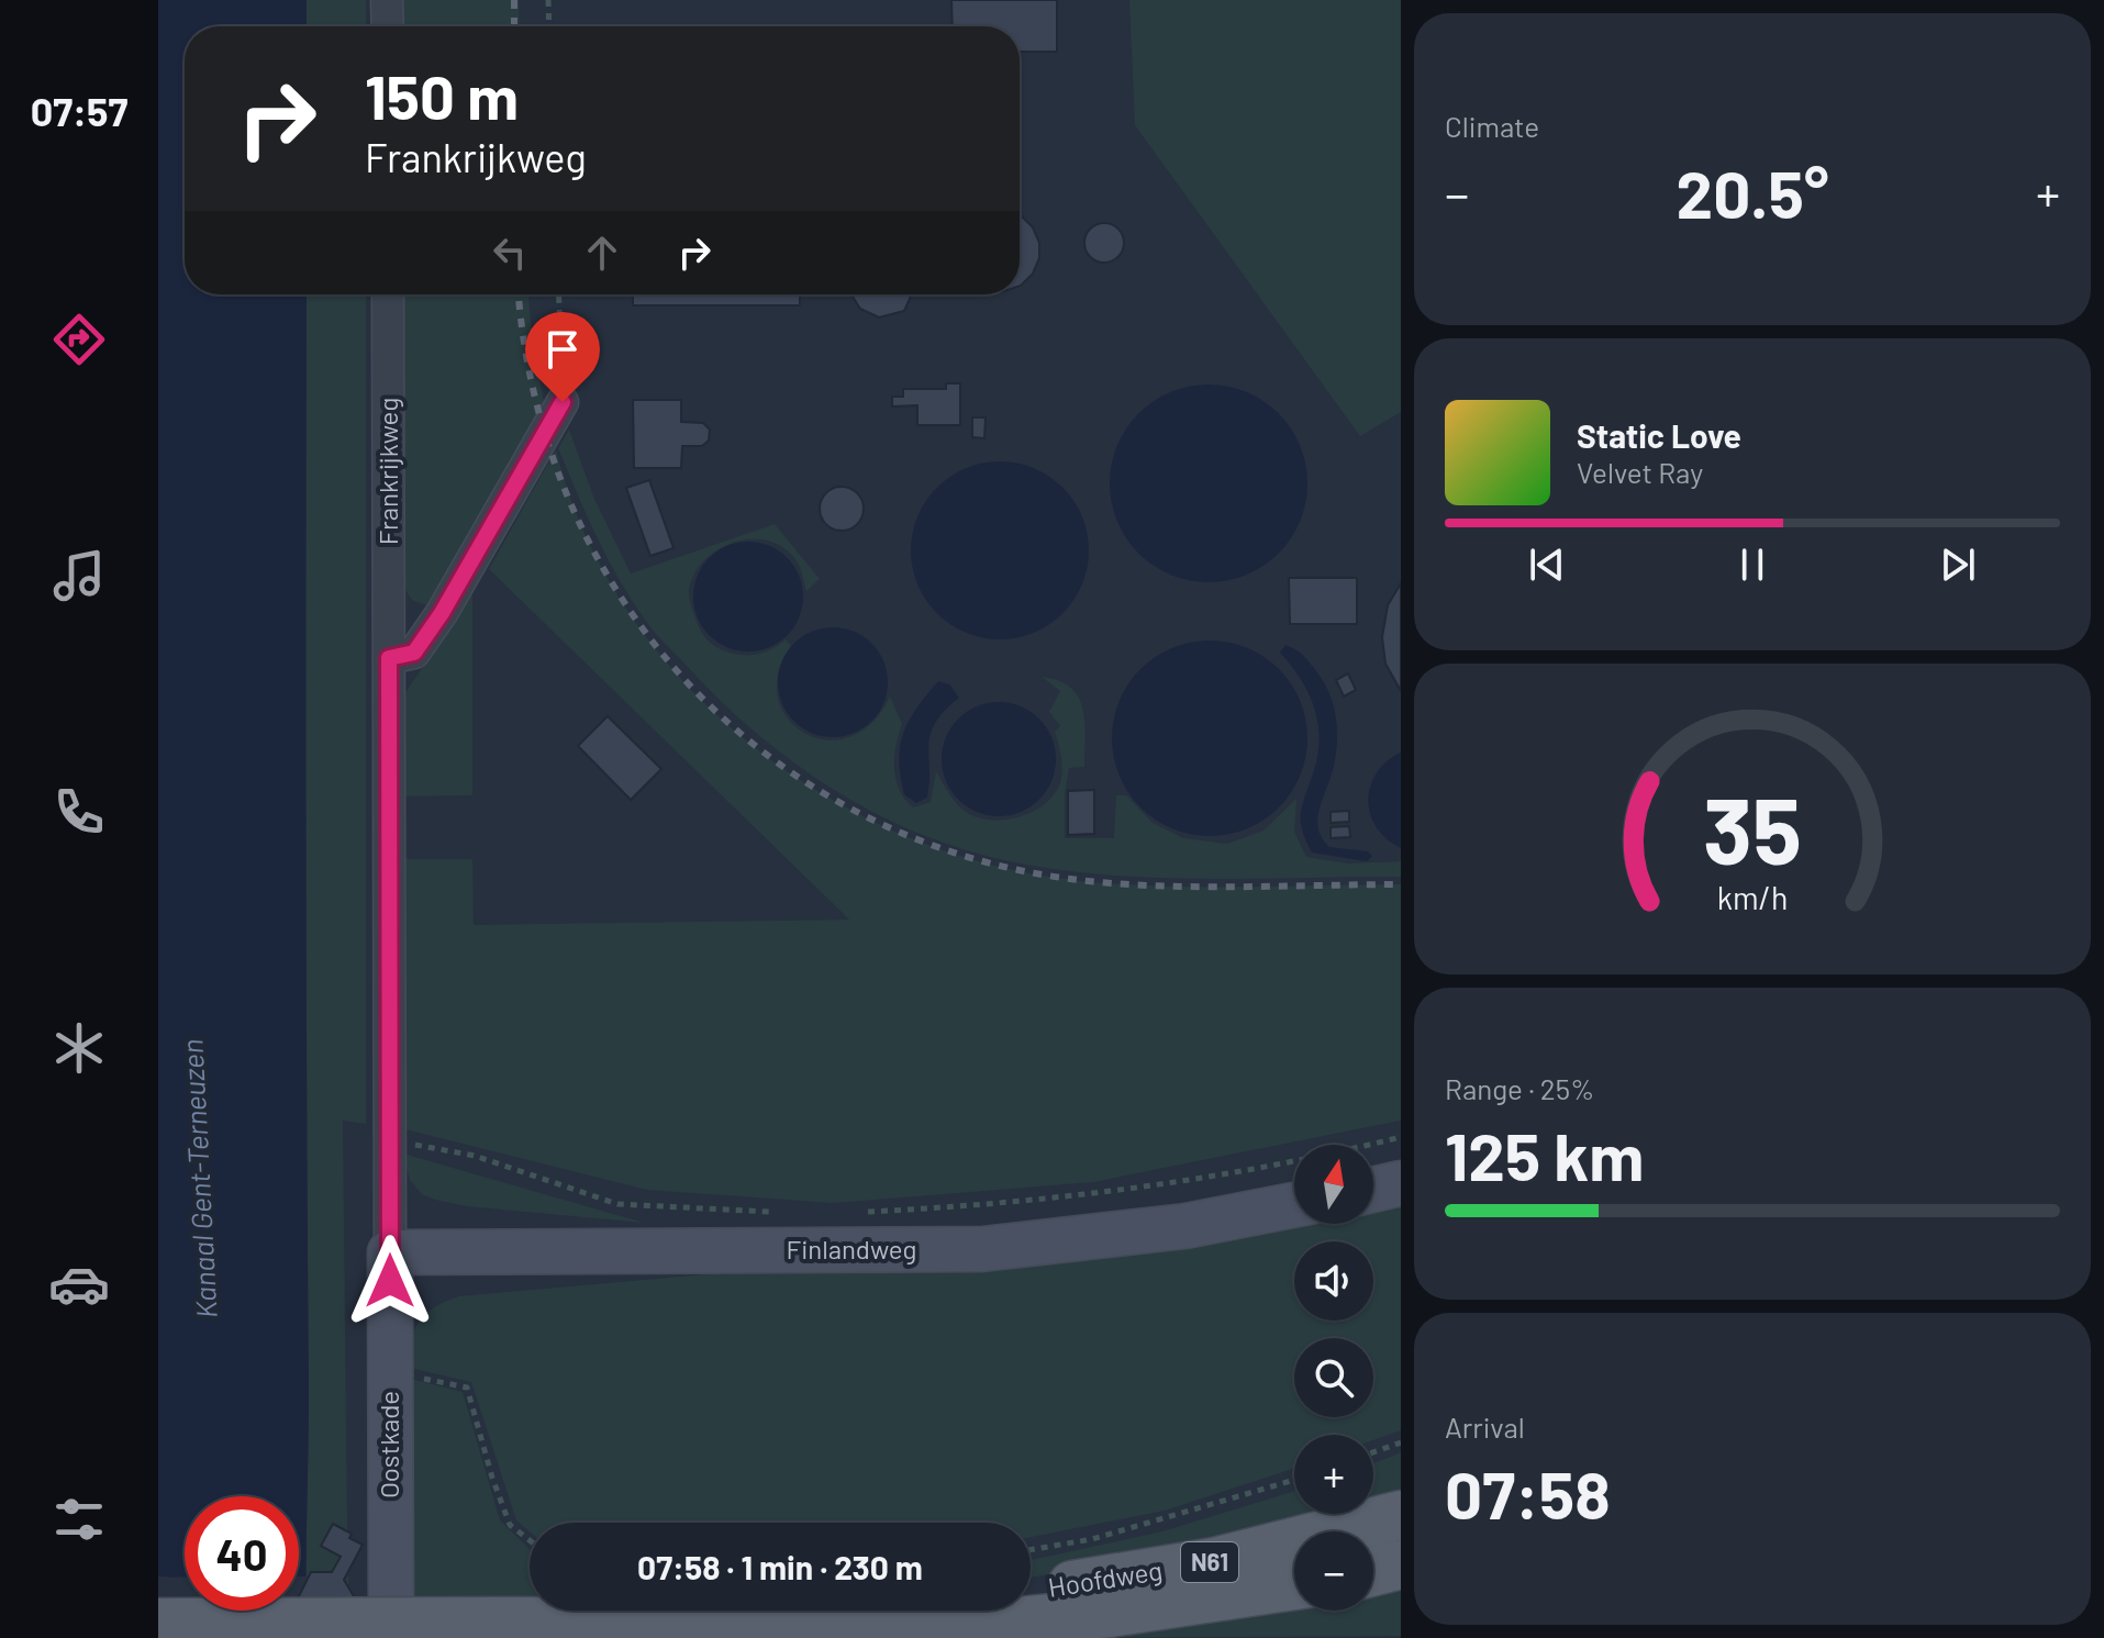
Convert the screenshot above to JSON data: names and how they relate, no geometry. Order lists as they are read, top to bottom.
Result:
{
  "streets": {
    "main road": ["N61", "Hoofdweg"],
    "street": ["Frankrijkweg", "Finlandweg", "Oostkade"]
  },
  "crossings": [
    ["Frankrijkweg", "Finlandweg"],
    ["Frankrijkweg", "Oostkade"],
    ["Finlandweg", "Oostkade"]
  ],
  "water": ["Kanaal Gent-Terneuzen"],
  "north": "top",
  "page": {
    "tabs": "07:57",
    "tile": [
      "Climate",
      ["Range · 25%", "125 km"],
      ["Arrival", "07:58"]
    ],
    "turn": ["150 m", "Frankrijkweg"],
    "heat": ["−", "20.5°", "+"],
    "song": ["Static Love", "Velvet Ray"],
    "map_buttons": ["+", "−"],
    "limit": "40",
    "trip": "07:58 · 1 min · 230 m",
    "gauge": ["35", "km/h"]
  }
}
